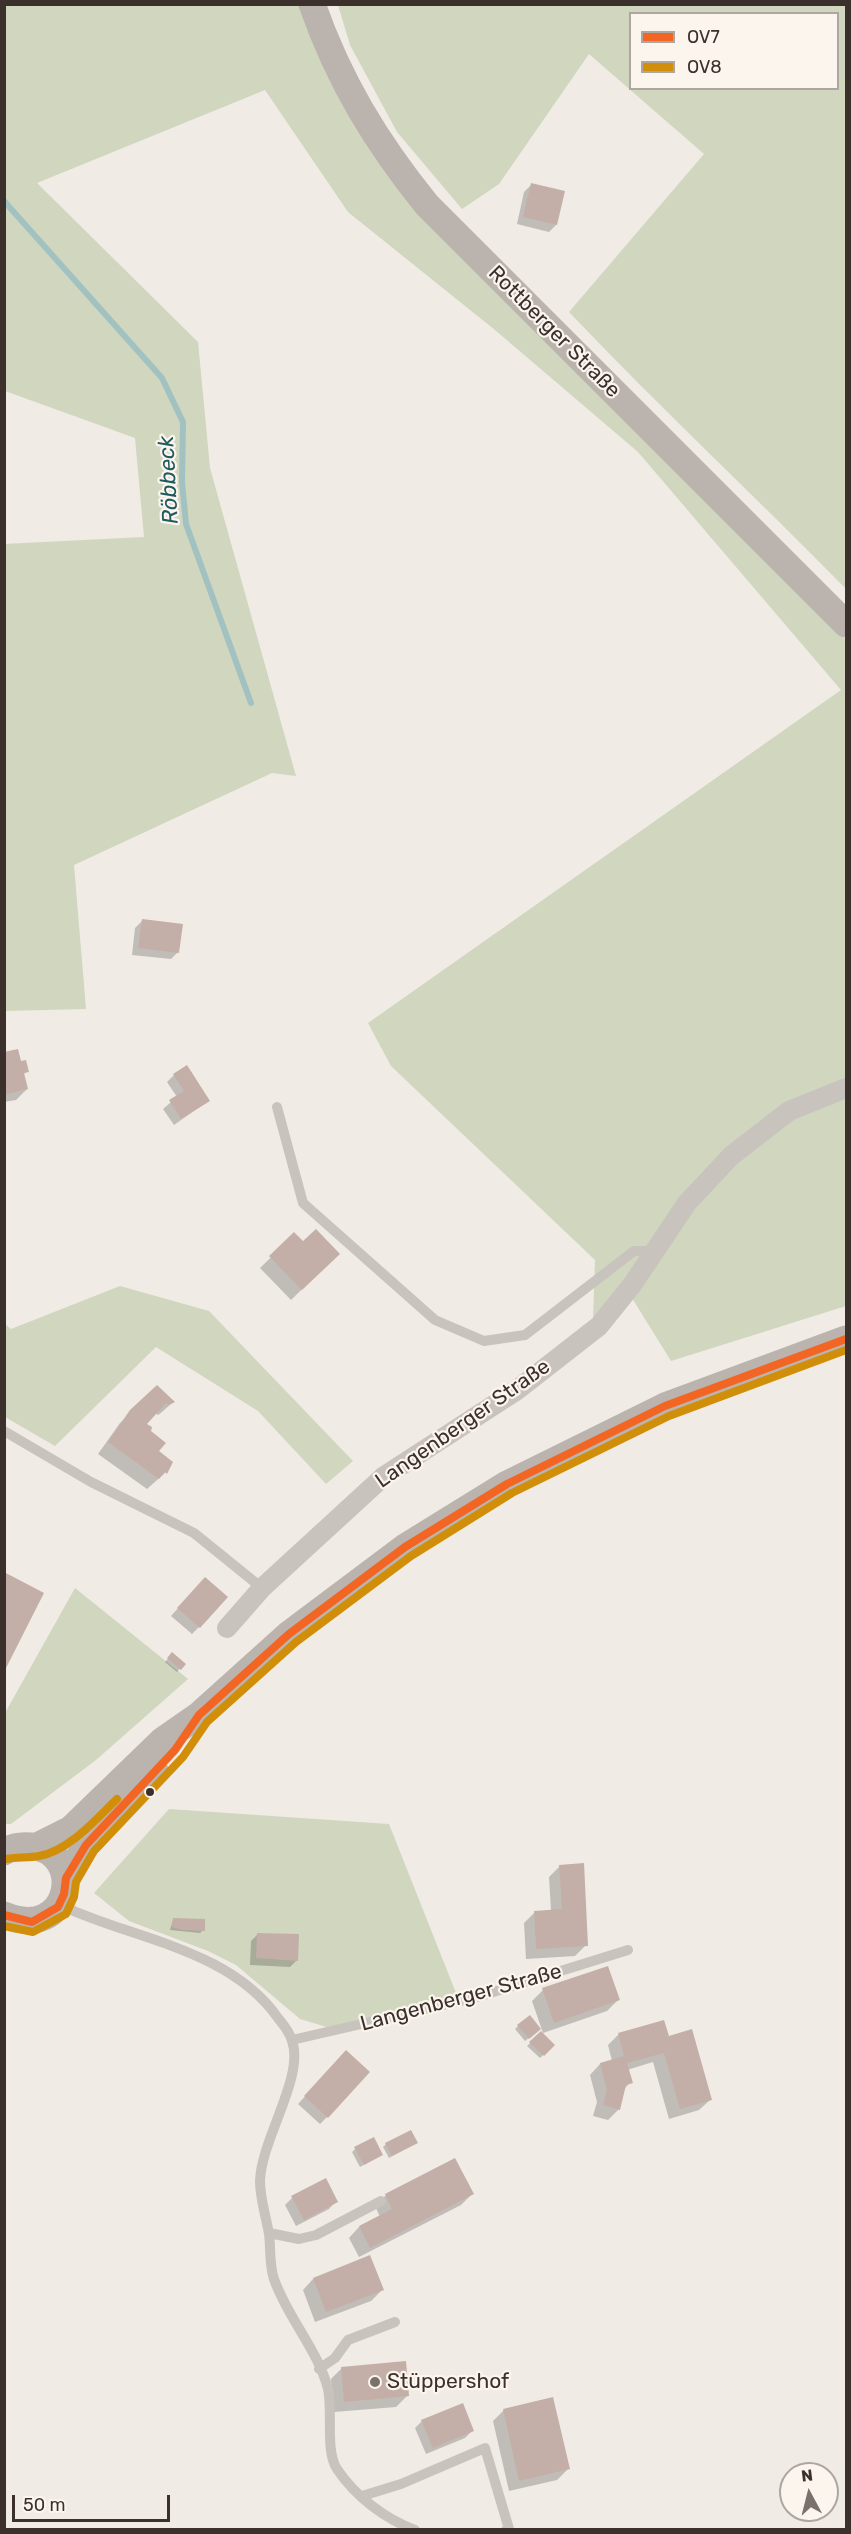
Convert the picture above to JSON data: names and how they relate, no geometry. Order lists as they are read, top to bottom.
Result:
{
  "streets": {
    "main road": ["Rottberger Straße"],
    "street": ["Langenberger Straße"]
  },
  "water": ["Röbbeck"],
  "places": ["Stüppershof"],
  "lines": ["transit line OV7", "transit line OV8"],
  "legend": ["OV7", "OV8"],
  "scale_bar": "50 m",
  "north": "top"
}
